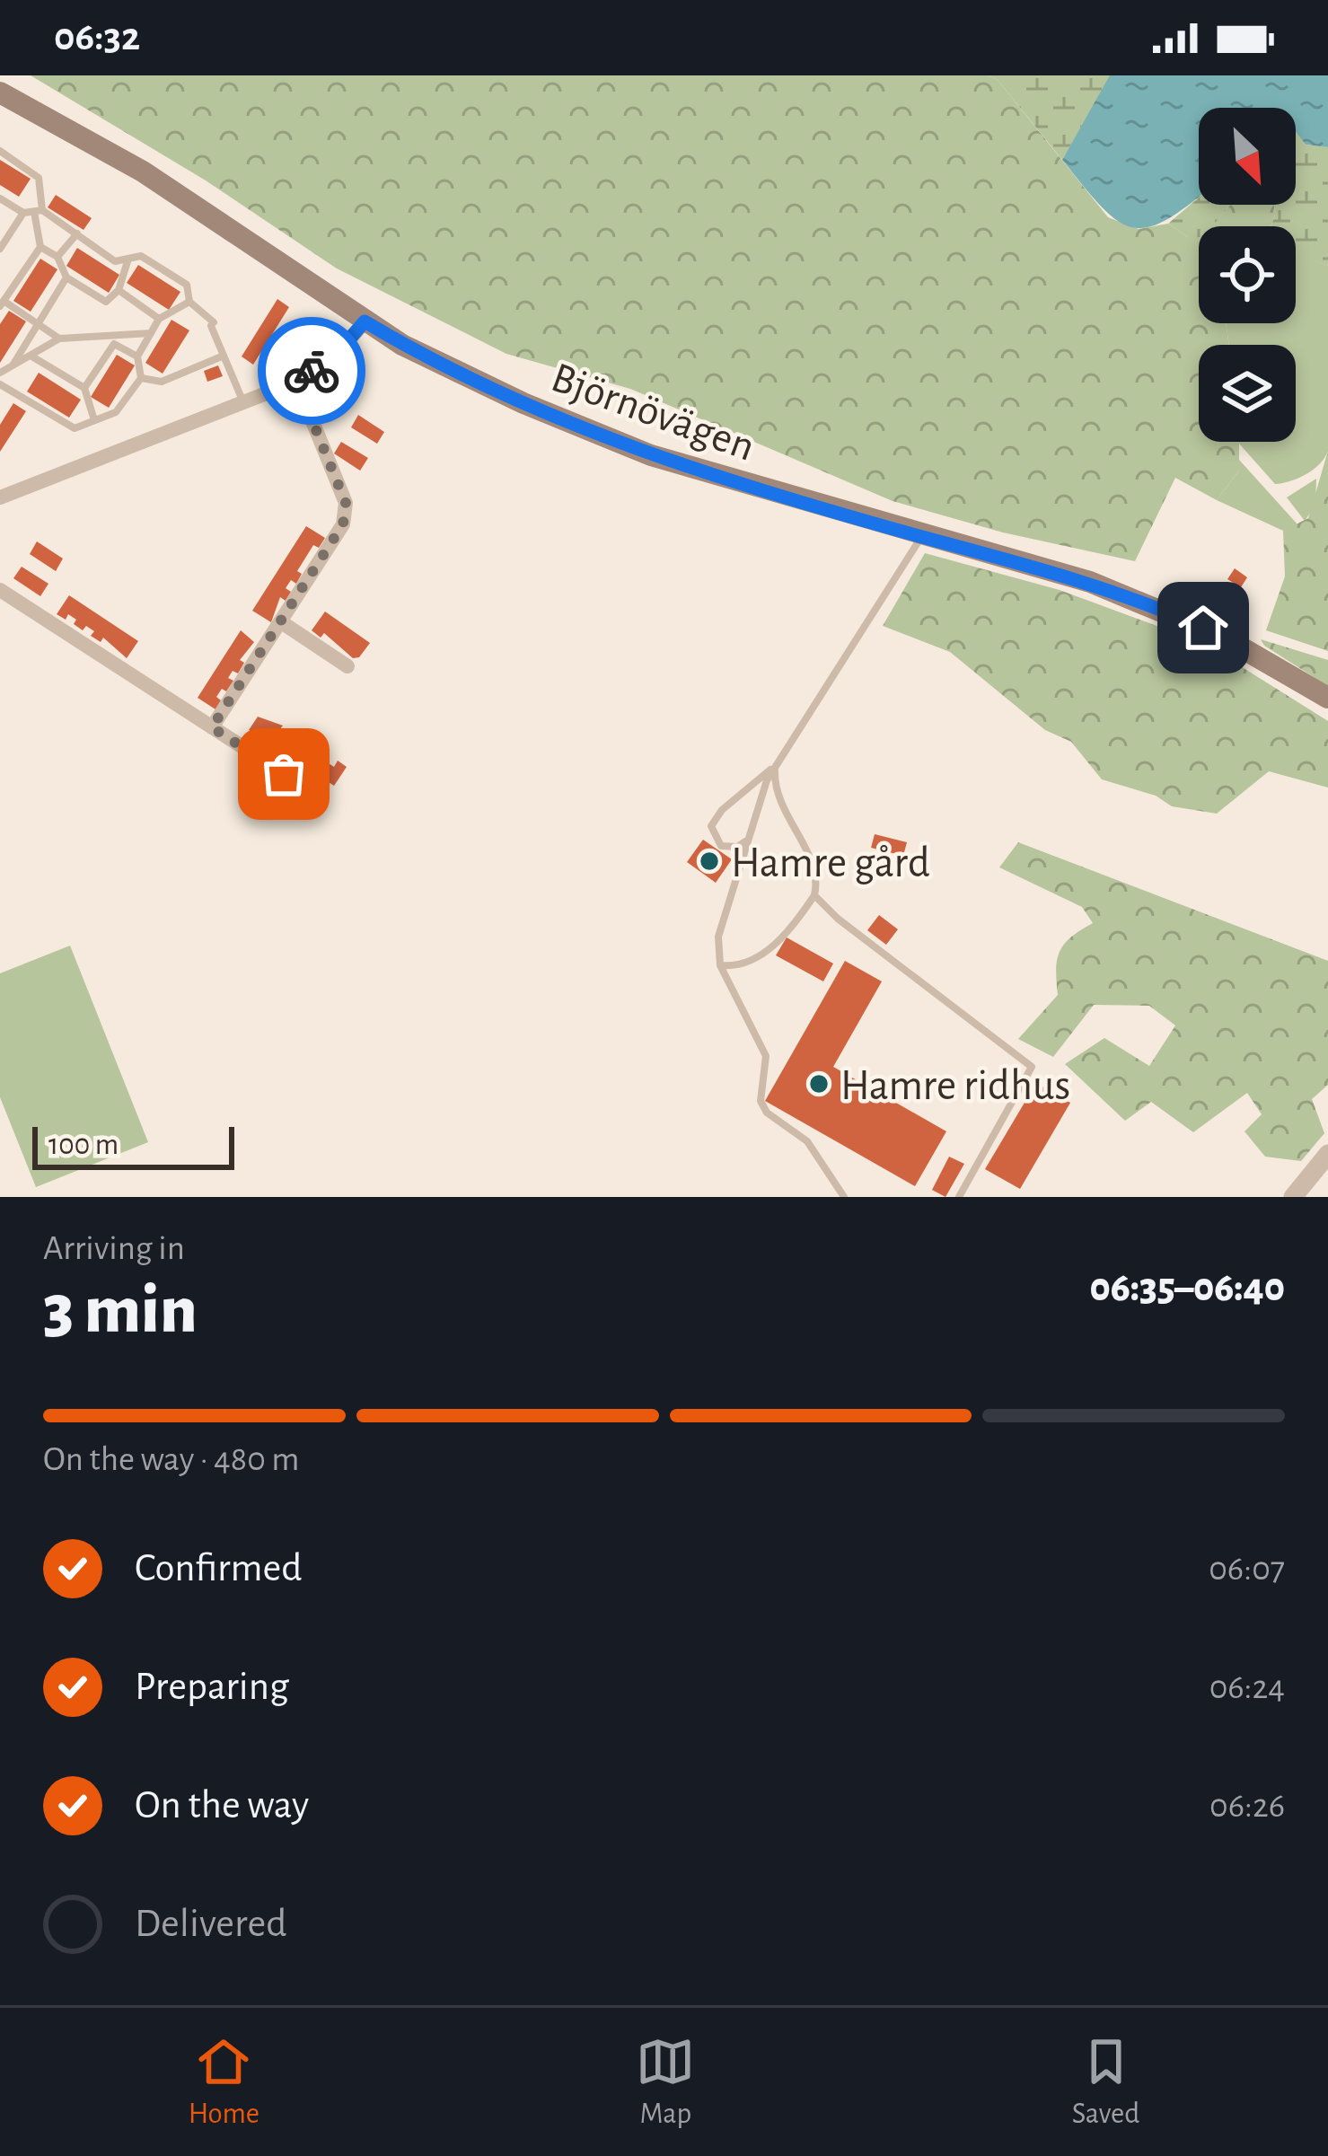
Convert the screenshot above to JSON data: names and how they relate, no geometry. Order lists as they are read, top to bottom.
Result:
{
  "streets": {
    "main road": ["Björnövägen"]
  },
  "places": ["Hamre gård", "Hamre ridhus"],
  "scale_bar": "100 m",
  "north": "bottom right",
  "page": {
    "status": "06:32",
    "scale": "100 m",
    "heading": ["3 min", "Arriving in", "06:35–06:40"],
    "bar": "On the way · 480 m",
    "list": [
      ["Confirmed", "06:07"],
      ["Preparing", "06:24"],
      ["On the way", "06:26"],
      "Delivered"
    ],
    "tabs": ["Home", "Map", "Saved"]
  }
}
